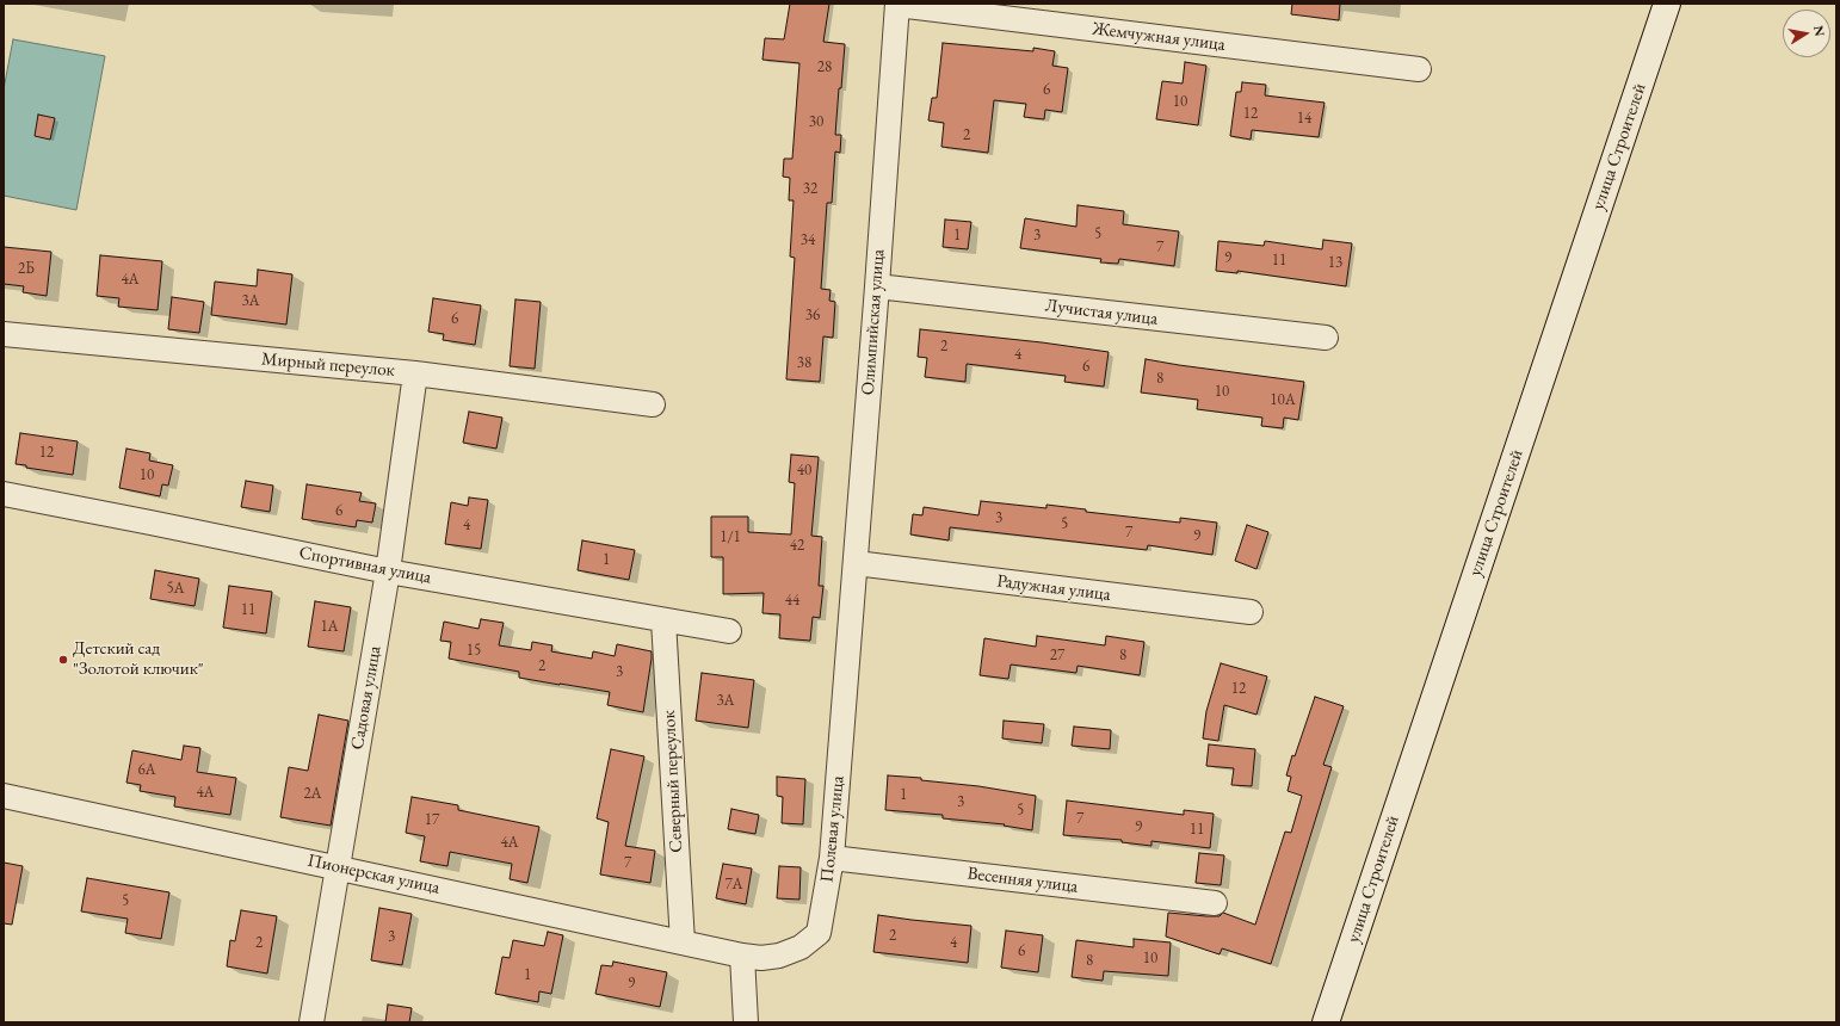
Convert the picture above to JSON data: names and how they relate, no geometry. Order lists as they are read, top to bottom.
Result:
{
  "streets": {
    "main road": ["улица Строителей"],
    "street": [
      "Жемчужная улица",
      "Лучистая улица",
      "Олимпийская улица",
      "Мирный переулок",
      "Спортивная улица",
      "Радужная улица",
      "Садовая улица",
      "Северный переулок",
      "Полевая улица",
      "Пионерская улица",
      "Весенняя улица"
    ]
  },
  "crossings": [
    ["Жемчужная улица", "Олимпийская улица"],
    ["Лучистая улица", "Олимпийская улица"],
    ["Олимпийская улица", "Радужная улица"],
    ["Олимпийская улица", "Полевая улица"],
    ["Мирный переулок", "Садовая улица"],
    ["Спортивная улица", "Садовая улица"],
    ["Спортивная улица", "Северный переулок"],
    ["Садовая улица", "Пионерская улица"],
    ["Северный переулок", "Пионерская улица"],
    ["Полевая улица", "Пионерская улица"],
    ["Полевая улица", "Весенняя улица"]
  ],
  "places": ["Детский сад \"Золотой ключик\""],
  "house_numbers": [
    "28",
    "6",
    "10",
    "12",
    "14",
    "30",
    "2",
    "32",
    "5",
    "1",
    "3",
    "34",
    "7",
    "9",
    "11",
    "13",
    "2Б",
    "4А",
    "3А",
    "36",
    "6",
    "2",
    "4",
    "38",
    "6",
    "8",
    "10",
    "10А",
    "12",
    "40",
    "10",
    "6",
    "3",
    "5",
    "4",
    "7",
    "9",
    "1/1",
    "42",
    "1",
    "5А",
    "44",
    "11",
    "1А",
    "15",
    "27",
    "8",
    "2",
    "3",
    "12",
    "3А",
    "6А",
    "4А",
    "2А",
    "1",
    "3",
    "5",
    "7",
    "17",
    "9",
    "11",
    "4А",
    "7",
    "7А",
    "5",
    "2",
    "3",
    "2",
    "4",
    "6",
    "10",
    "8",
    "1",
    "9"
  ],
  "north": "right"
}
